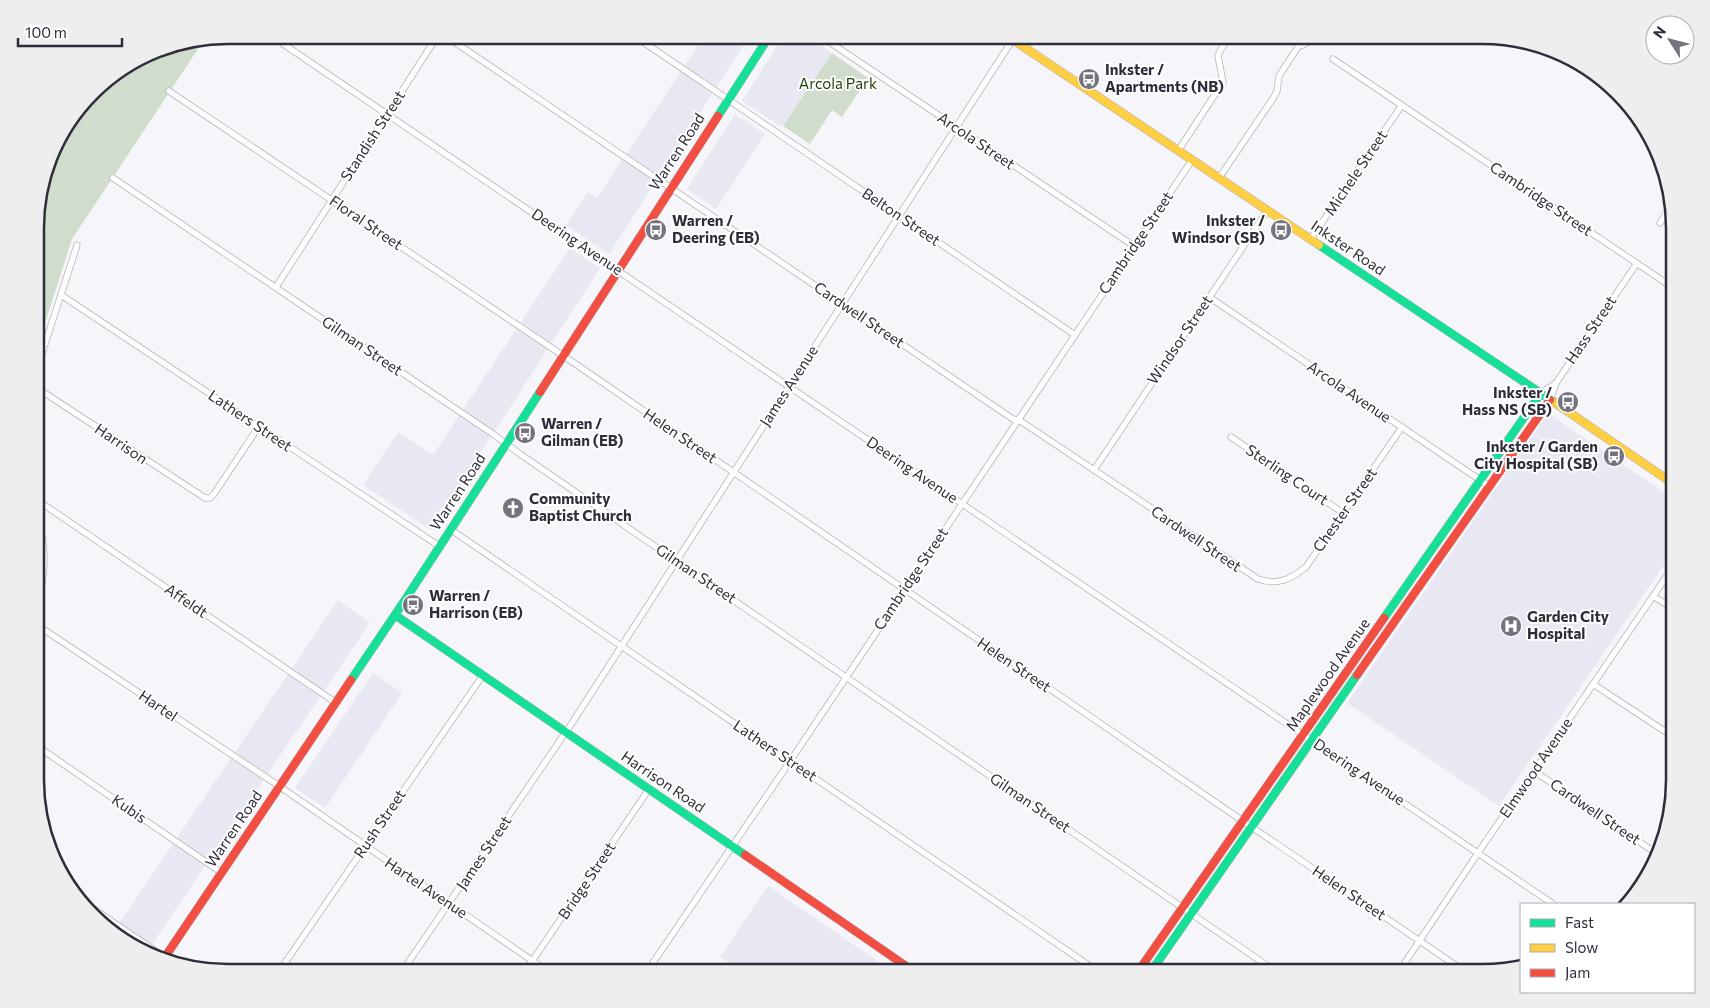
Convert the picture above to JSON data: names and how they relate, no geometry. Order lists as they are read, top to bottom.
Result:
{
  "streets": {
    "street": [
      "Standish Street",
      "Arcola Street",
      "Warren Road",
      "Michele Street",
      "Cambridge Street",
      "Belton Street",
      "Floral Street",
      "Deering Avenue",
      "Inkster Road",
      "Cardwell Street",
      "Hass Street",
      "Windsor Street",
      "Gilman Street",
      "James Avenue",
      "Arcola Avenue",
      "Lathers Street",
      "Helen Street",
      "Harrison",
      "Sterling Court",
      "Chester Street",
      "Affeldt",
      "Maplewood Avenue",
      "Hartel",
      "Elmwood Avenue",
      "Harrison Road",
      "Kubis",
      "Rush Street",
      "James Street",
      "Bridge Street",
      "Hartel Avenue"
    ]
  },
  "crossings": [
    ["Standish Street", "Floral Street"],
    ["Standish Street", "Deering Avenue"],
    ["Standish Street", "Gilman Street"],
    ["Arcola Street", "Cambridge Street"],
    ["Arcola Street", "James Avenue"],
    ["Warren Road", "Belton Street"],
    ["Warren Road", "Floral Street"],
    ["Warren Road", "Deering Avenue"],
    ["Warren Road", "Cardwell Street"],
    ["Warren Road", "Gilman Street"],
    ["Warren Road", "Lathers Street"],
    ["Warren Road", "Helen Street"],
    ["Warren Road", "Affeldt"],
    ["Warren Road", "Hartel"],
    ["Warren Road", "Harrison Road"],
    ["Warren Road", "Kubis"],
    ["Warren Road", "Hartel Avenue"],
    ["Michele Street", "Cambridge Street"],
    ["Michele Street", "Inkster Road"],
    ["Cambridge Street", "Belton Street"],
    ["Cambridge Street", "Deering Avenue"],
    ["Cambridge Street", "Inkster Road"],
    ["Cambridge Street", "Cardwell Street"],
    ["Cambridge Street", "Hass Street"],
    ["Cambridge Street", "Gilman Street"],
    ["Cambridge Street", "Lathers Street"],
    ["Cambridge Street", "Helen Street"],
    ["Cambridge Street", "Harrison Road"],
    ["Belton Street", "James Avenue"],
    ["Floral Street", "Helen Street"],
    ["Deering Avenue", "James Avenue"],
    ["Deering Avenue", "Maplewood Avenue"],
    ["Deering Avenue", "Elmwood Avenue"],
    ["Inkster Road", "Hass Street"],
    ["Inkster Road", "Windsor Street"],
    ["Inkster Road", "Maplewood Avenue"],
    ["Cardwell Street", "Windsor Street"],
    ["Cardwell Street", "James Avenue"],
    ["Cardwell Street", "Chester Street"],
    ["Cardwell Street", "Elmwood Avenue"],
    ["Hass Street", "Maplewood Avenue"],
    ["Windsor Street", "Arcola Avenue"],
    ["Gilman Street", "James Avenue"],
    ["Gilman Street", "Maplewood Avenue"],
    ["James Avenue", "Lathers Street"],
    ["James Avenue", "Helen Street"],
    ["James Avenue", "Harrison Road"],
    ["James Avenue", "James Street"],
    ["Arcola Avenue", "Chester Street"],
    ["Arcola Avenue", "Maplewood Avenue"],
    ["Lathers Street", "Harrison"],
    ["Helen Street", "Maplewood Avenue"],
    ["Helen Street", "Elmwood Avenue"],
    ["Sterling Court", "Chester Street"],
    ["Hartel", "Hartel Avenue"],
    ["Harrison Road", "Rush Street"],
    ["Harrison Road", "James Street"],
    ["Harrison Road", "Bridge Street"],
    ["Rush Street", "Hartel Avenue"],
    ["James Street", "Hartel Avenue"],
    ["Bridge Street", "Hartel Avenue"]
  ],
  "parks": ["Arcola Park"],
  "places": {
    "bus stop": [
      "Inkster / Apartments (NB)",
      "Warren / Deering (EB)",
      "Inkster / Windsor (SB)",
      "Inkster / Hass NS (SB)",
      "Warren / Gilman (EB)",
      "Inkster / Garden City Hospital (SB)",
      "Warren / Harrison (EB)"
    ],
    "church": ["Community Baptist Church"],
    "hospital": ["Garden City Hospital"]
  },
  "legend": ["Fast", "Slow", "Jam"],
  "scale_bar": "100 m",
  "north": "top left"
}
